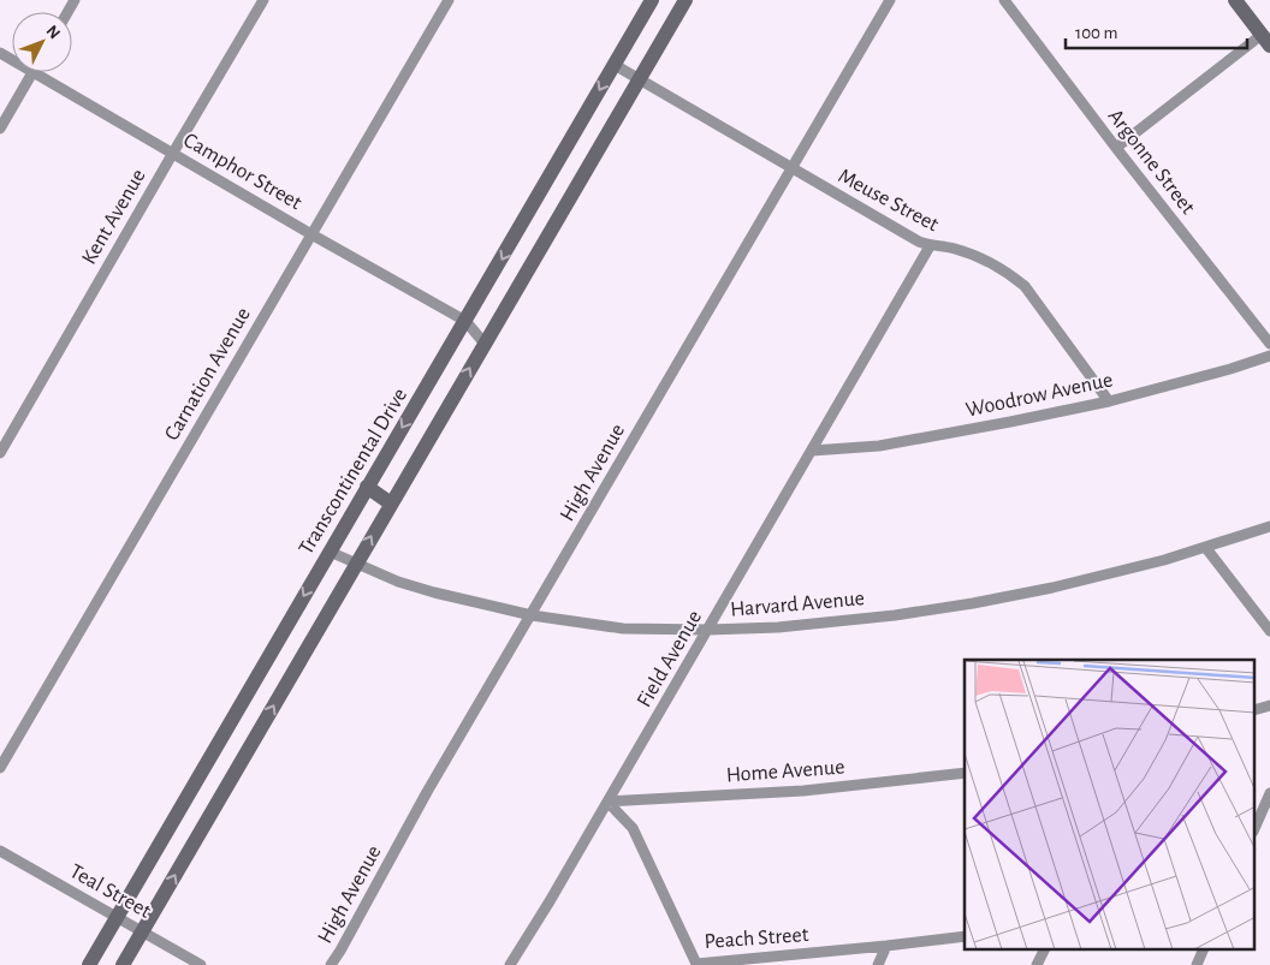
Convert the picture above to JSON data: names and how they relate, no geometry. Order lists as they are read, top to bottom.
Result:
{
  "streets": {
    "street": [
      "Argonne Street",
      "Camphor Street",
      "Meuse Street",
      "Kent Avenue",
      "Carnation Avenue",
      "Woodrow Avenue",
      "Transcontinental Drive",
      "High Avenue",
      "Harvard Avenue",
      "Field Avenue",
      "Home Avenue",
      "Teal Street",
      "Peach Street"
    ]
  },
  "crossings": [
    ["Camphor Street", "Kent Avenue"],
    ["Camphor Street", "Carnation Avenue"],
    ["Camphor Street", "Transcontinental Drive"],
    ["Meuse Street", "Woodrow Avenue"],
    ["Meuse Street", "Transcontinental Drive"],
    ["Meuse Street", "High Avenue"],
    ["Meuse Street", "Field Avenue"],
    ["Woodrow Avenue", "Field Avenue"],
    ["Transcontinental Drive", "Harvard Avenue"],
    ["Transcontinental Drive", "Teal Street"],
    ["High Avenue", "Harvard Avenue"],
    ["Harvard Avenue", "Field Avenue"],
    ["Field Avenue", "Home Avenue"],
    ["Field Avenue", "Peach Street"],
    ["Home Avenue", "Peach Street"]
  ],
  "scale_bar": "100 m",
  "north": "top right"
}
